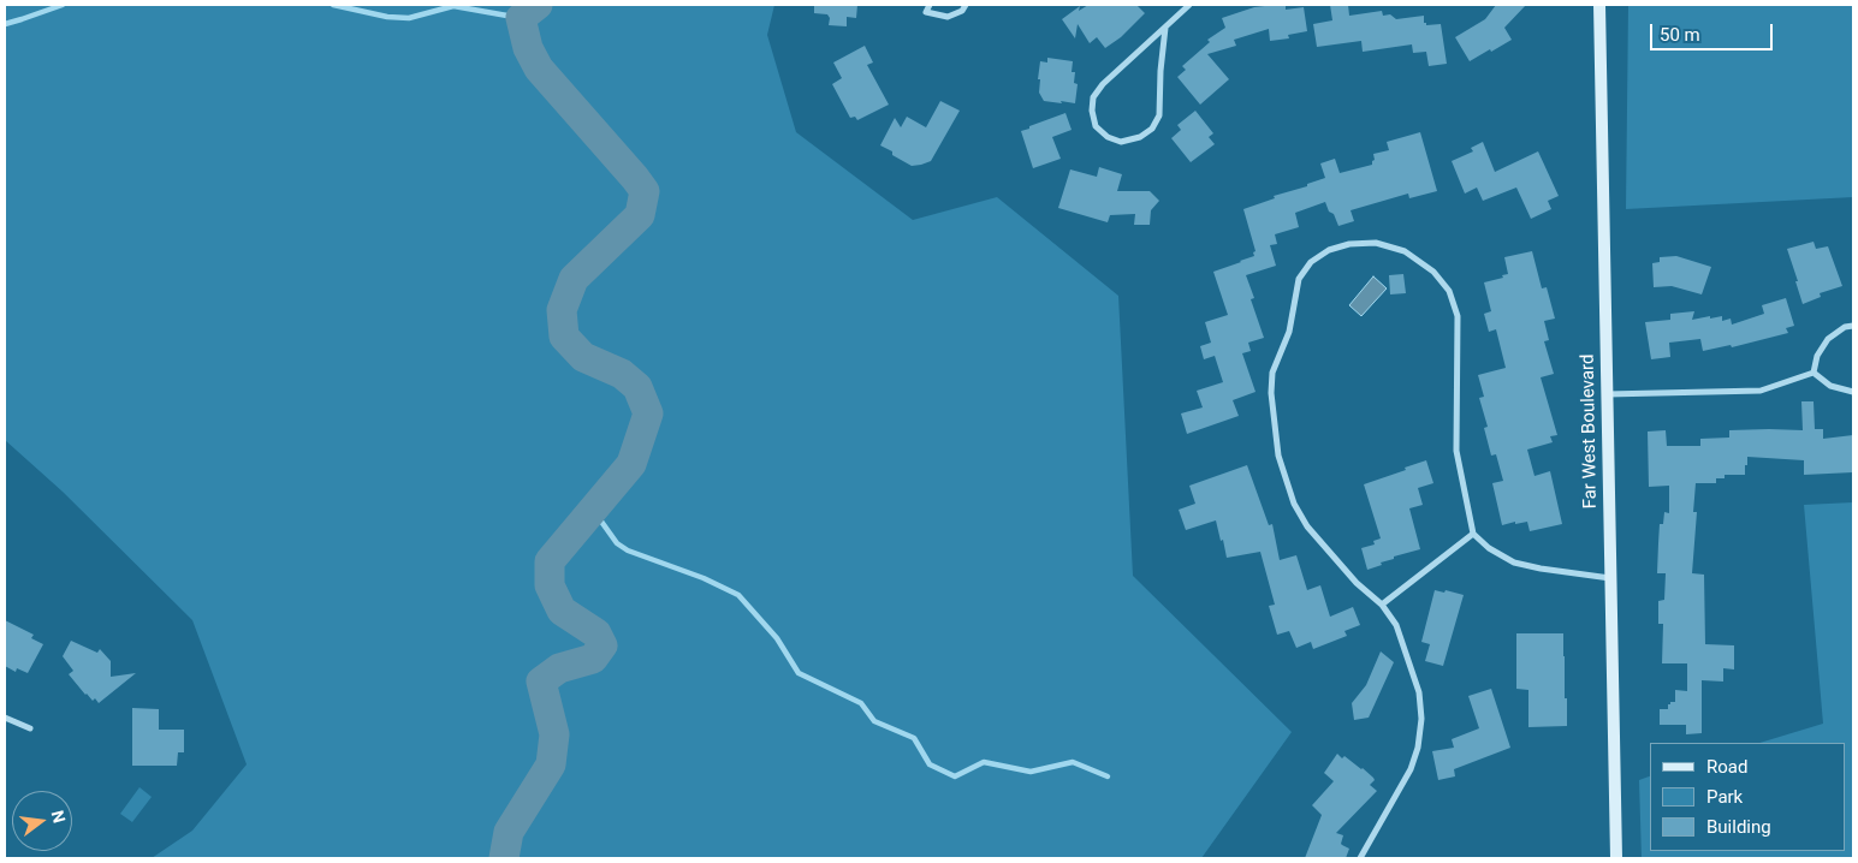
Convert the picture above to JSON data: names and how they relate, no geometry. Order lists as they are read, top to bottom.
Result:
{
  "streets": {
    "street": ["Far West Boulevard"]
  },
  "legend": ["Road", "Park", "Building"],
  "scale_bar": "50 m",
  "north": "right"
}
